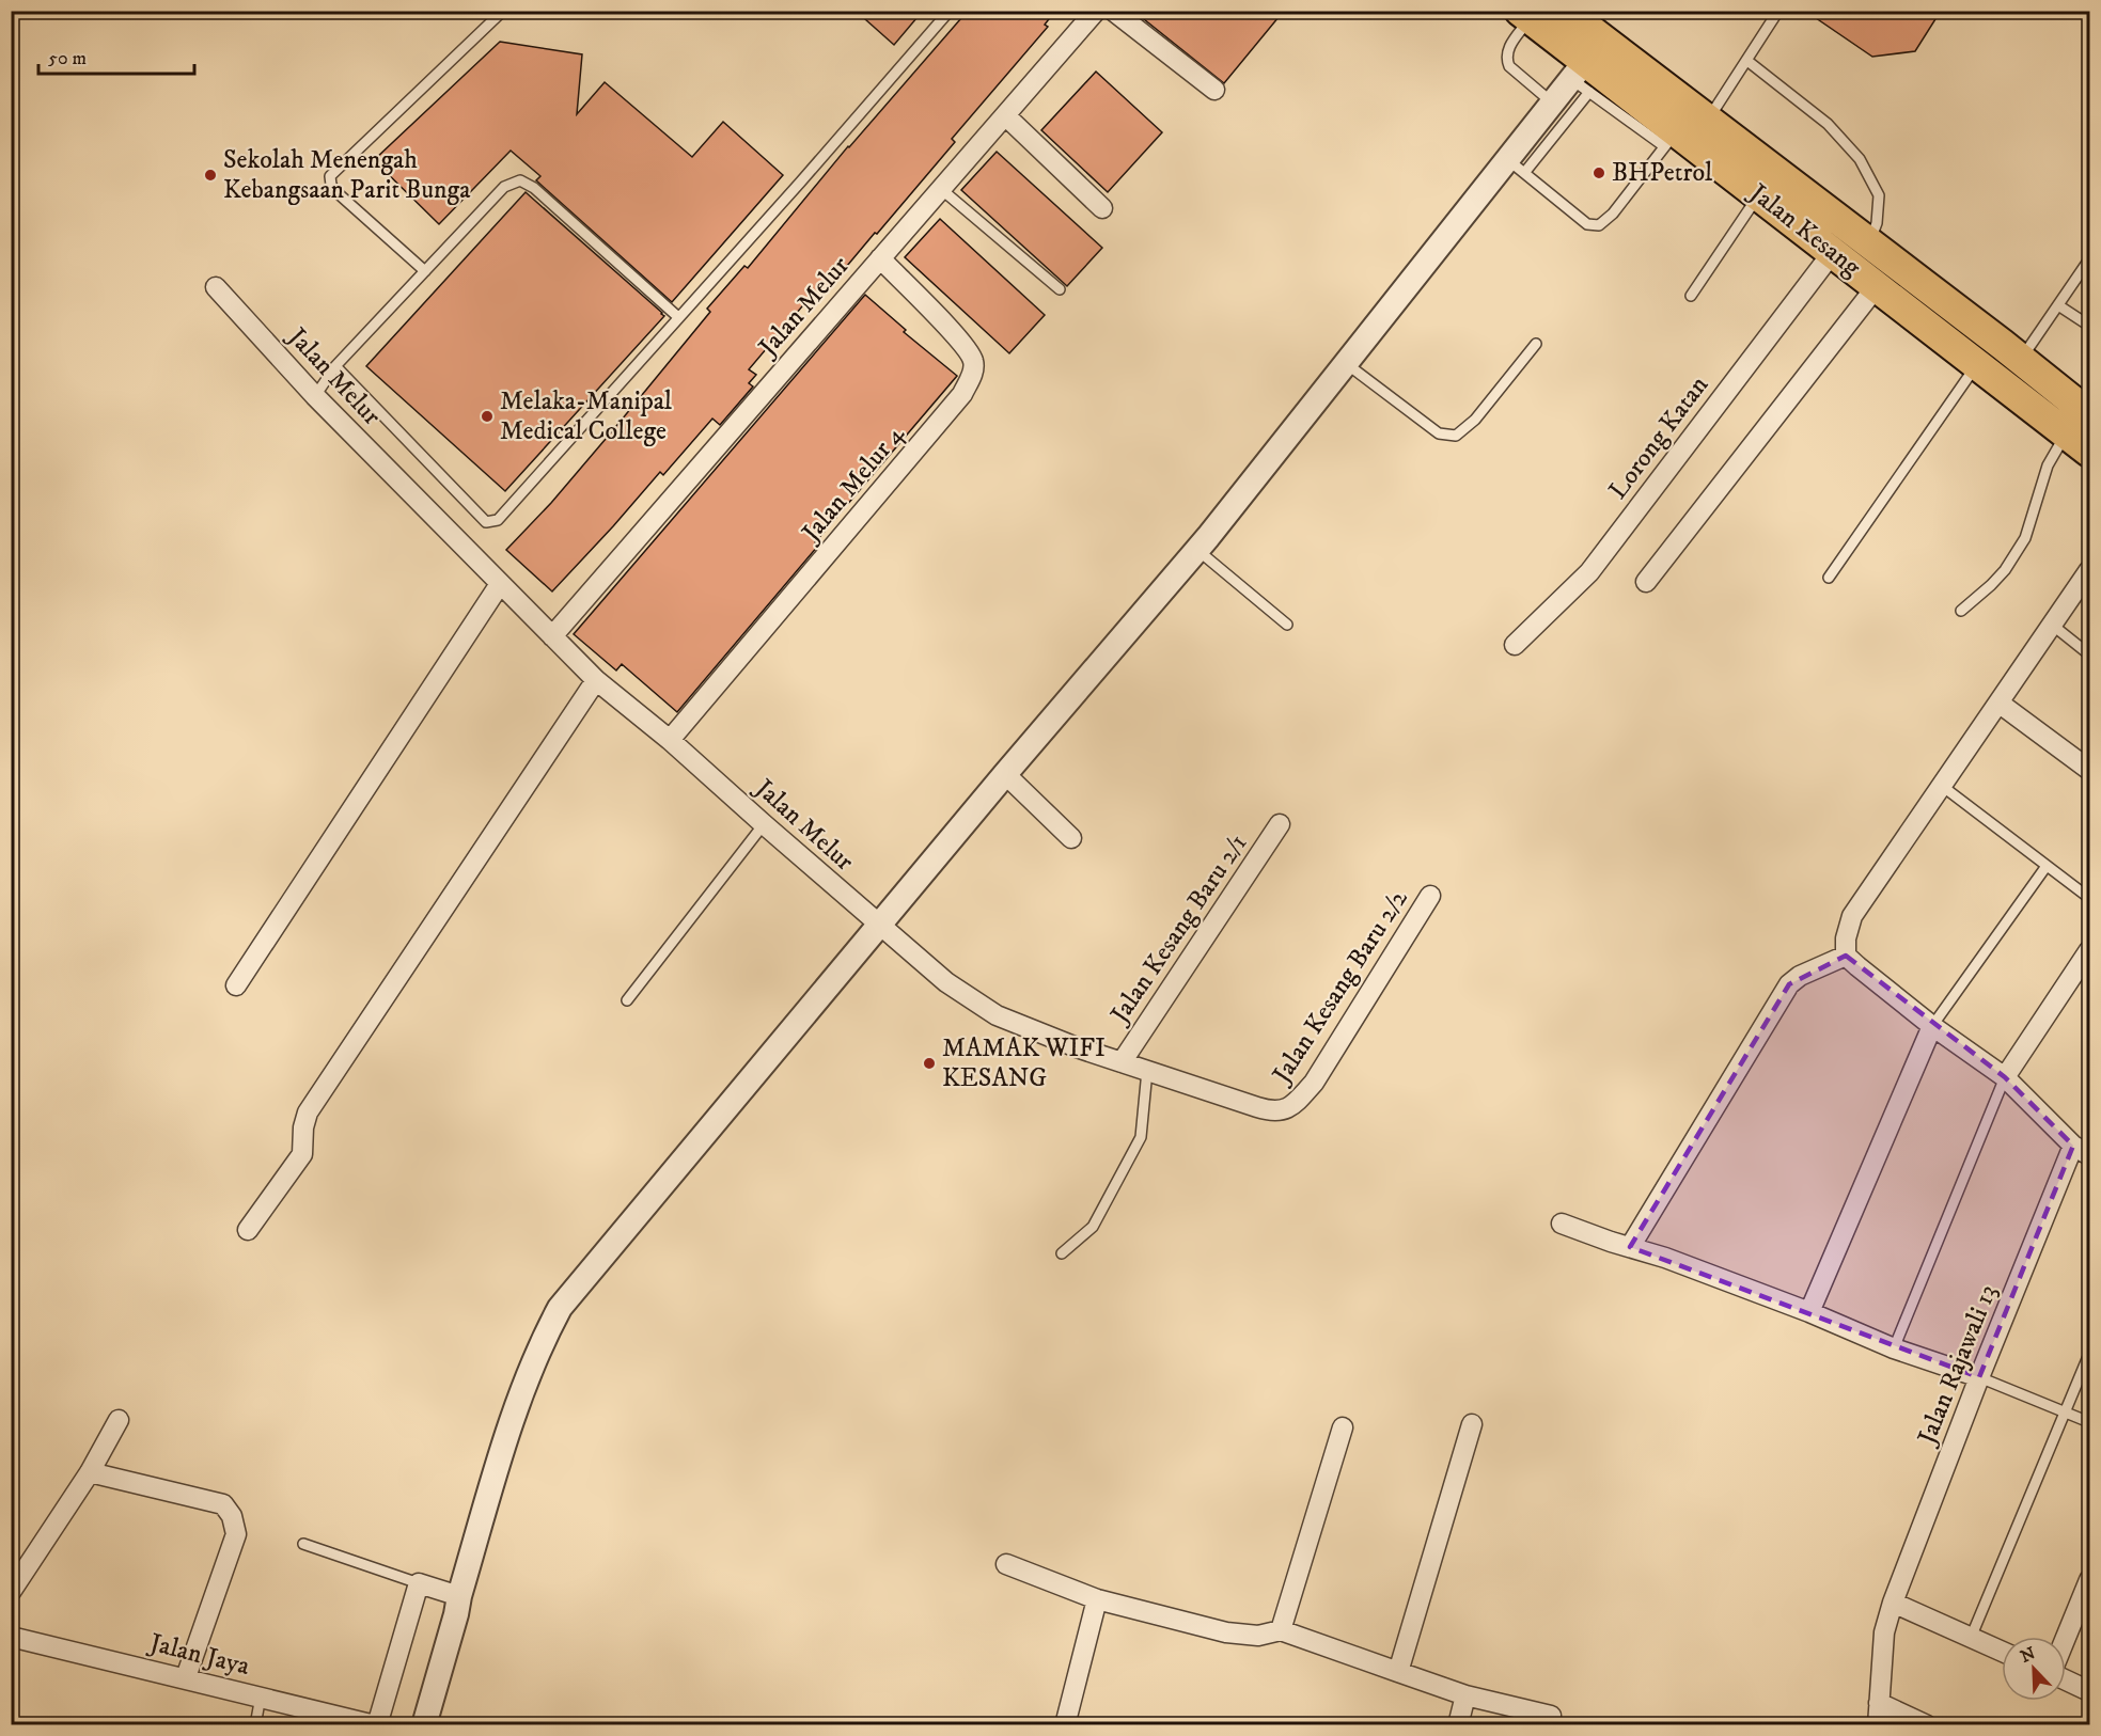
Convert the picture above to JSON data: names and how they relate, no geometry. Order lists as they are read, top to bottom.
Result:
{
  "streets": {
    "main road": ["Jalan Kesang"],
    "street": [
      "Jalan Melur",
      "Lorong Katan",
      "Jalan Melur 4",
      "Jalan Kesang Baru 2/1",
      "Jalan Kesang Baru 2/2",
      "Jalan Rajawali 13",
      "Jalan Jaya"
    ]
  },
  "crossings": [
    ["Jalan Kesang", "Lorong Katan"],
    ["Jalan Melur", "Jalan Melur 4"],
    ["Jalan Melur", "Jalan Kesang Baru 2/1"],
    ["Jalan Melur", "Jalan Kesang Baru 2/2"],
    ["Jalan Kesang Baru 2/1", "Jalan Kesang Baru 2/2"]
  ],
  "places": [
    "BHPetrol",
    "Sekolah Menengah Kebangsaan Parit Bunga",
    "Melaka-Manipal Medical College",
    "MAMAK WIFI KESANG"
  ],
  "scale_bar": "50 m",
  "north": "top left"
}
